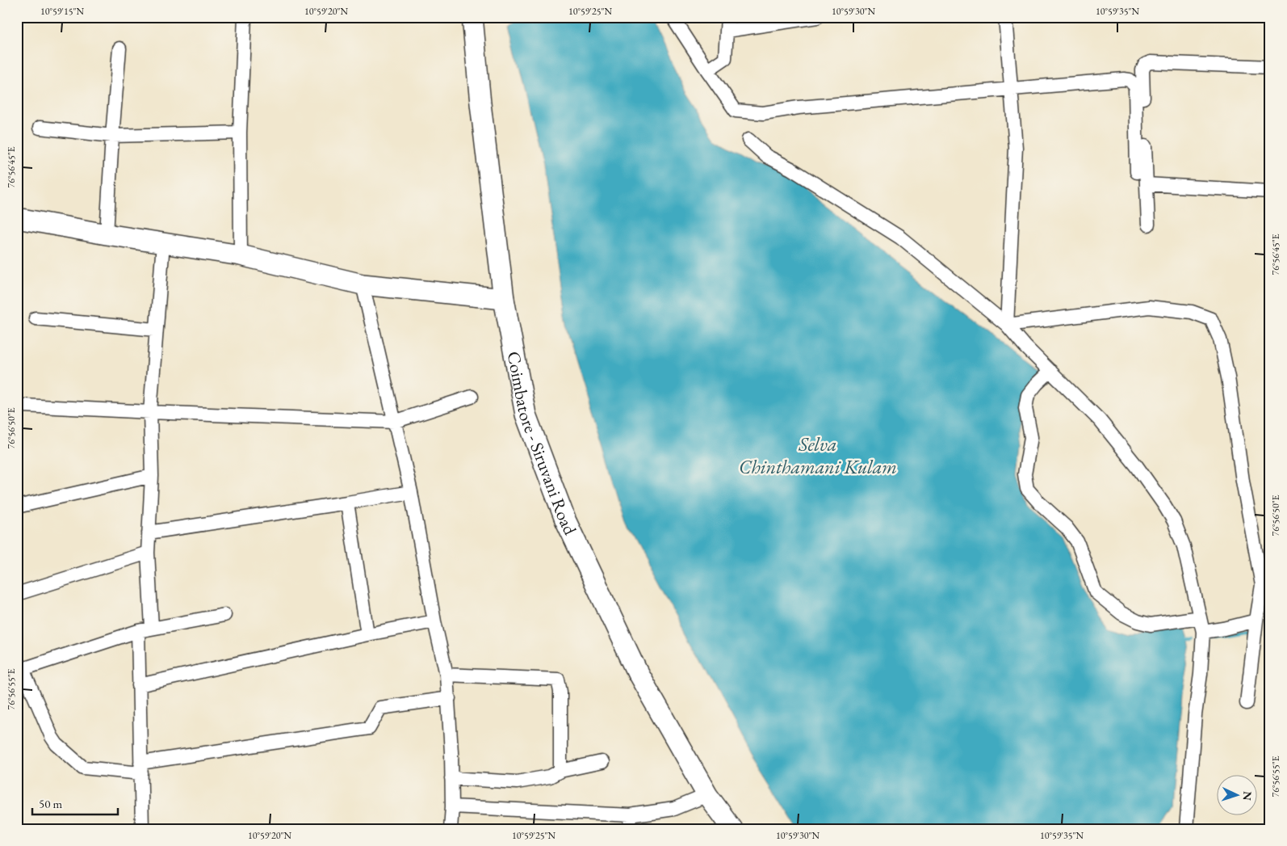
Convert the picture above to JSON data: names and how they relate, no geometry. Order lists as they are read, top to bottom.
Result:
{
  "streets": {
    "main road": ["Coimbatore - Siruvani Road"]
  },
  "water": ["Selva Chinthamani Kulam"],
  "scale_bar": "50 m",
  "north": "right",
  "coordinates": [
    "10°59'15\"N",
    "10°59'20\"N",
    "10°59'25\"N",
    "10°59'30\"N",
    "10°59'35\"N",
    "76°56'45\"E",
    "76°56'50\"E",
    "76°56'55\"E"
  ]
}
